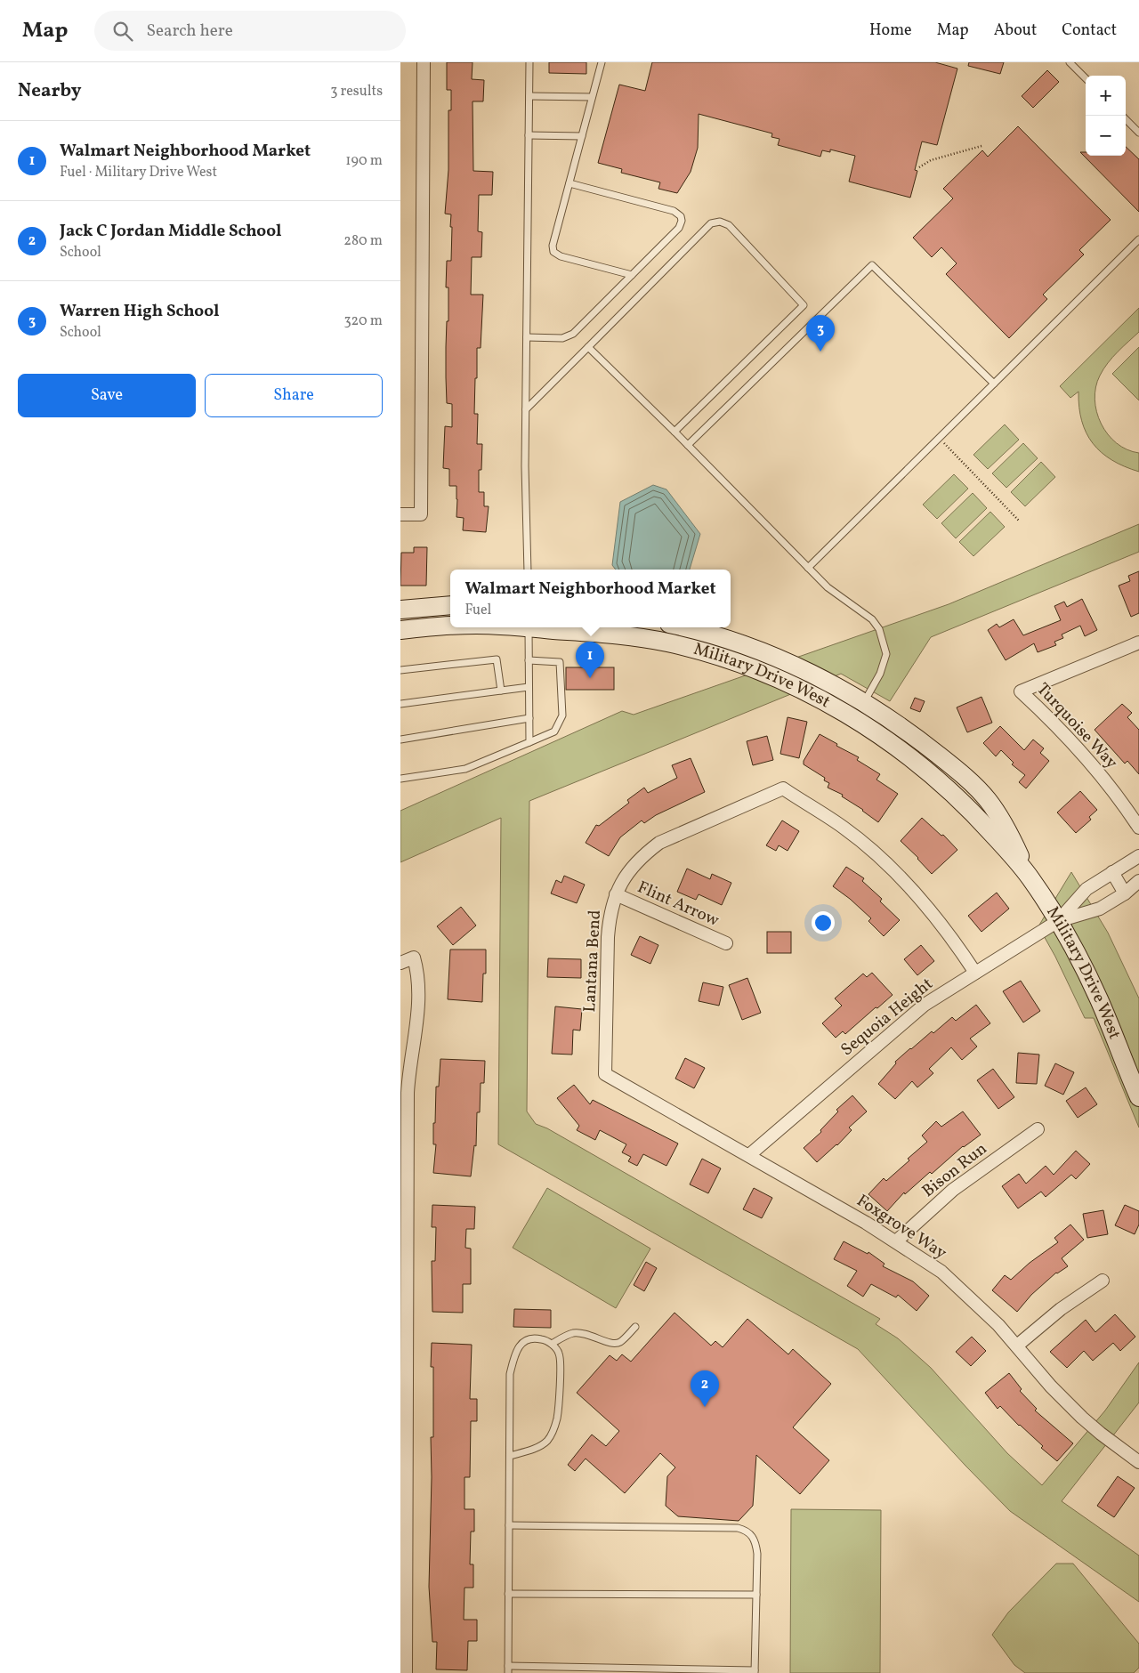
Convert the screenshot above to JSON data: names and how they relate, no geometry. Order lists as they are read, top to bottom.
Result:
{
  "streets": {
    "main road": ["Military Drive West"],
    "street": [
      "Turquoise Way",
      "Flint Arrow",
      "Lantana Bend",
      "Sequoia Height",
      "Bison Run",
      "Foxgrove Way"
    ]
  },
  "crossings": [
    ["Military Drive West", "Sequoia Height"],
    ["Flint Arrow", "Lantana Bend"],
    ["Lantana Bend", "Sequoia Height"],
    ["Lantana Bend", "Foxgrove Way"],
    ["Sequoia Height", "Foxgrove Way"],
    ["Bison Run", "Foxgrove Way"]
  ],
  "page": {
    "header": "Map",
    "search": "Search here",
    "nav": [
      "Home",
      "Map",
      "About",
      "Contact"
    ],
    "heading": ["Nearby", "3 results"],
    "map_buttons": ["+", "−"],
    "list": [
      {
        "mark": "1",
        "name": "Walmart Neighborhood Market",
        "note": "Fuel · Military Drive West",
        "value": "190 m"
      },
      {
        "mark": "2",
        "name": "Jack C Jordan Middle School",
        "note": "School",
        "value": "280 m"
      },
      {
        "mark": "3",
        "name": "Warren High School",
        "note": "School",
        "value": "320 m"
      }
    ],
    "pins": ["3", "1", "2"],
    "buttons": ["Save", "Share"],
    "popup": ["Walmart Neighborhood Market", "Fuel"]
  }
}
